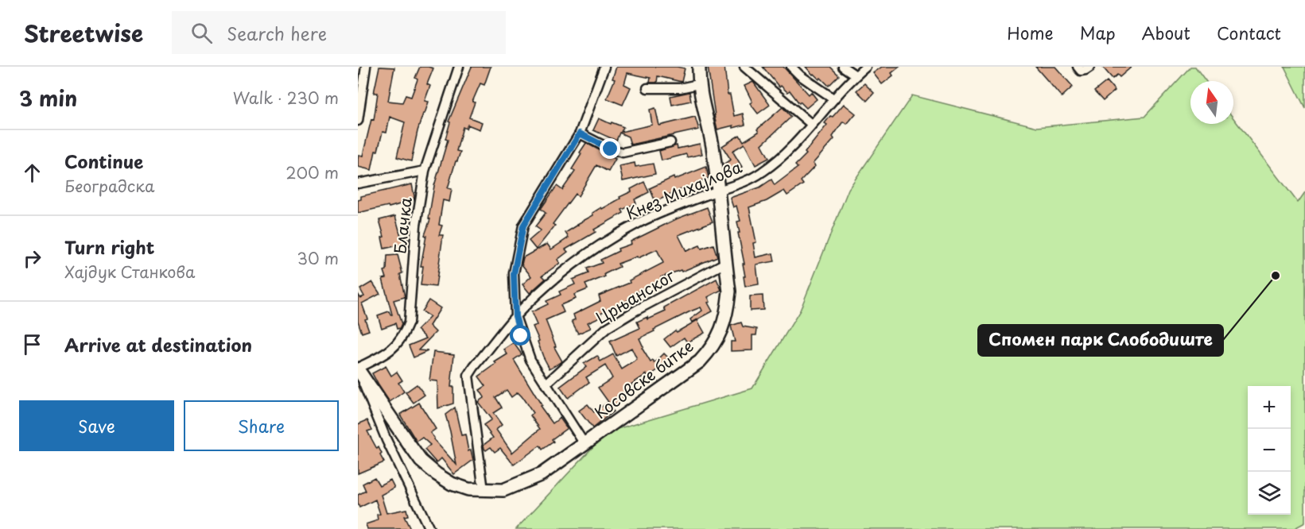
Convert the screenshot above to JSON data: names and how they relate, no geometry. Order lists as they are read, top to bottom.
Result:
{
  "streets": {
    "street": [
      "Кнез Михајлова",
      "Блачка",
      "Црњанског",
      "Косовске битке"
    ]
  },
  "crossings": [
    ["Кнез Михајлова", "Косовске битке"],
    ["Блачка", "Косовске битке"],
    ["Црњанског", "Косовске битке"]
  ],
  "places": ["Спомен парк Слободиште"],
  "north": "top",
  "page": {
    "header": "Streetwise",
    "search": "Search here",
    "nav": [
      "Home",
      "Map",
      "About",
      "Contact"
    ],
    "heading": ["3 min", "Walk · 230 m"],
    "list": [
      ["Continue", "Београдска", "200 m"],
      ["Turn right", "Хајдук Станкова", "30 m"],
      "Arrive at destination"
    ],
    "buttons": ["Save", "Share"],
    "map_buttons": ["+", "−"]
  }
}
